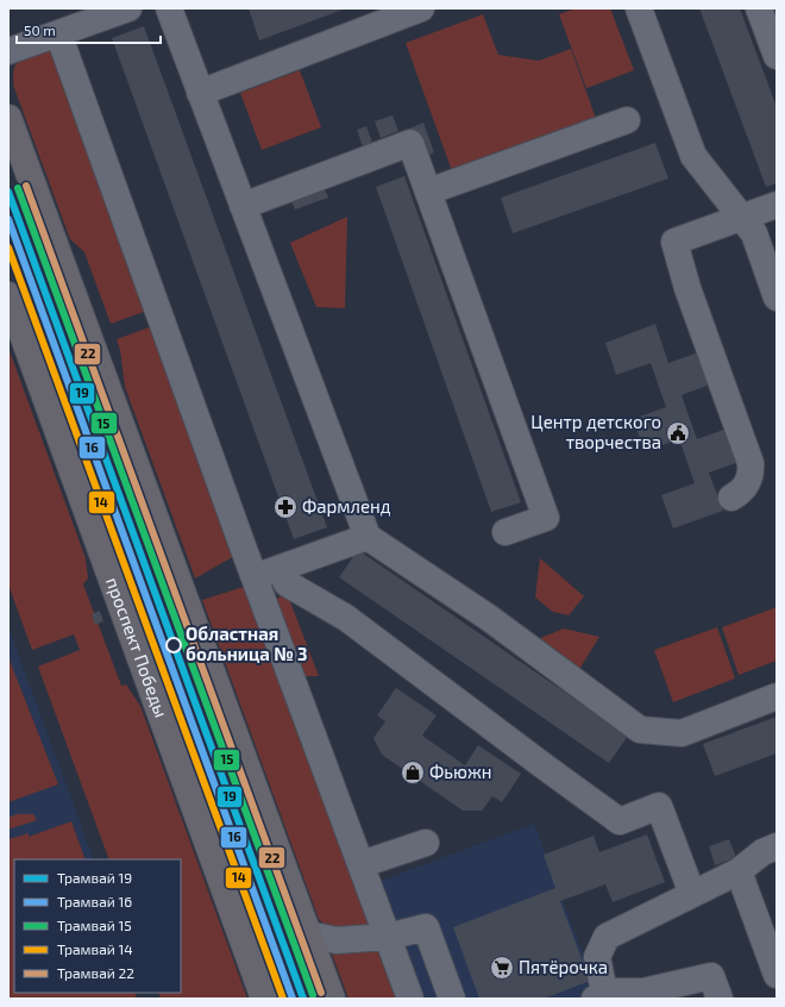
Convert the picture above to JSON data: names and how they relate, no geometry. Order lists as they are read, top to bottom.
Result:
{
  "streets": {
    "main road": ["проспект Победы"]
  },
  "places": {
    "public building": ["Центр детского творчества"],
    "pharmacy": ["Фармленд"],
    "other": ["Областная больница № 3"],
    "shop": ["Фьюжн"],
    "supermarket": ["Пятёрочка"]
  },
  "lines": [
    "tram line 22",
    "tram line 15",
    "tram line 19",
    "tram line 16",
    "tram line 14"
  ],
  "legend": [
    "Трамвай 19",
    "Трамвай 16",
    "Трамвай 15",
    "Трамвай 14",
    "Трамвай 22"
  ],
  "scale_bar": "50 m"
}
